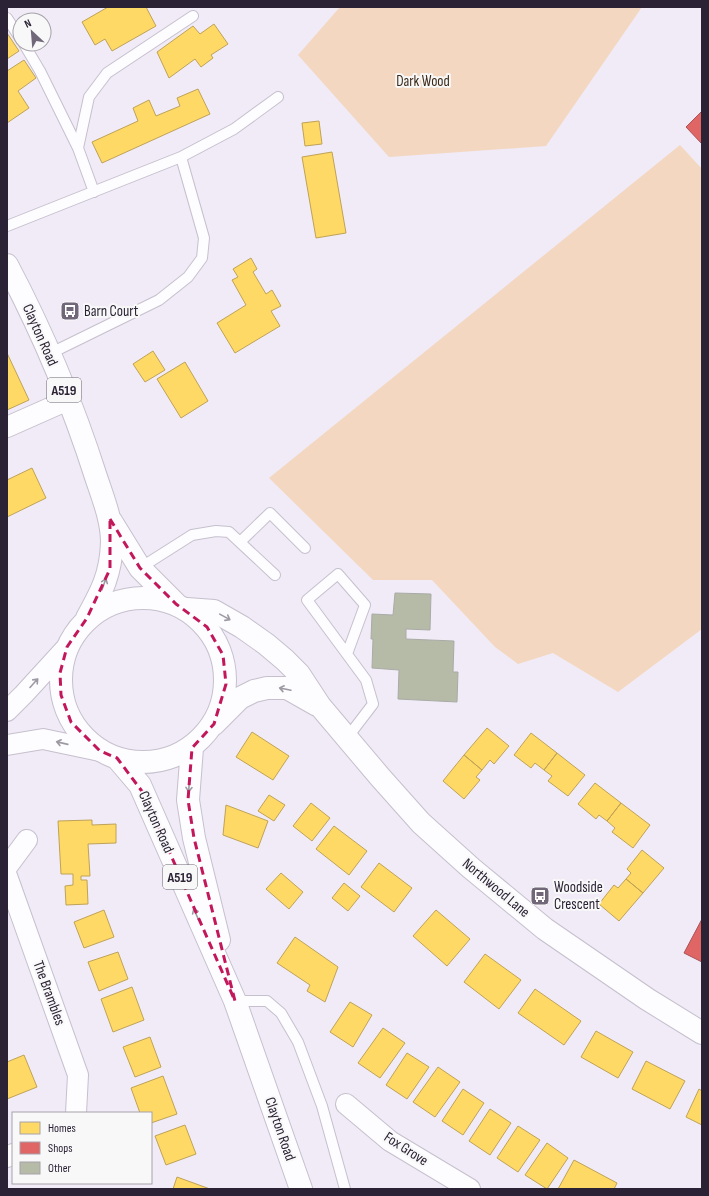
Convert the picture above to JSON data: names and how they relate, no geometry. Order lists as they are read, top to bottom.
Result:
{
  "streets": {
    "main road": ["Clayton Road", "A519", "Northwood Lane"],
    "street": ["The Brambles", "Fox Grove"]
  },
  "crossings": [
    ["Clayton Road", "Northwood Lane"]
  ],
  "parks": ["Dark Wood"],
  "places": {
    "bus stop": ["Barn Court", "Woodside Crescent"]
  },
  "legend": ["Homes", "Shops", "Other"],
  "north": "top left"
}
